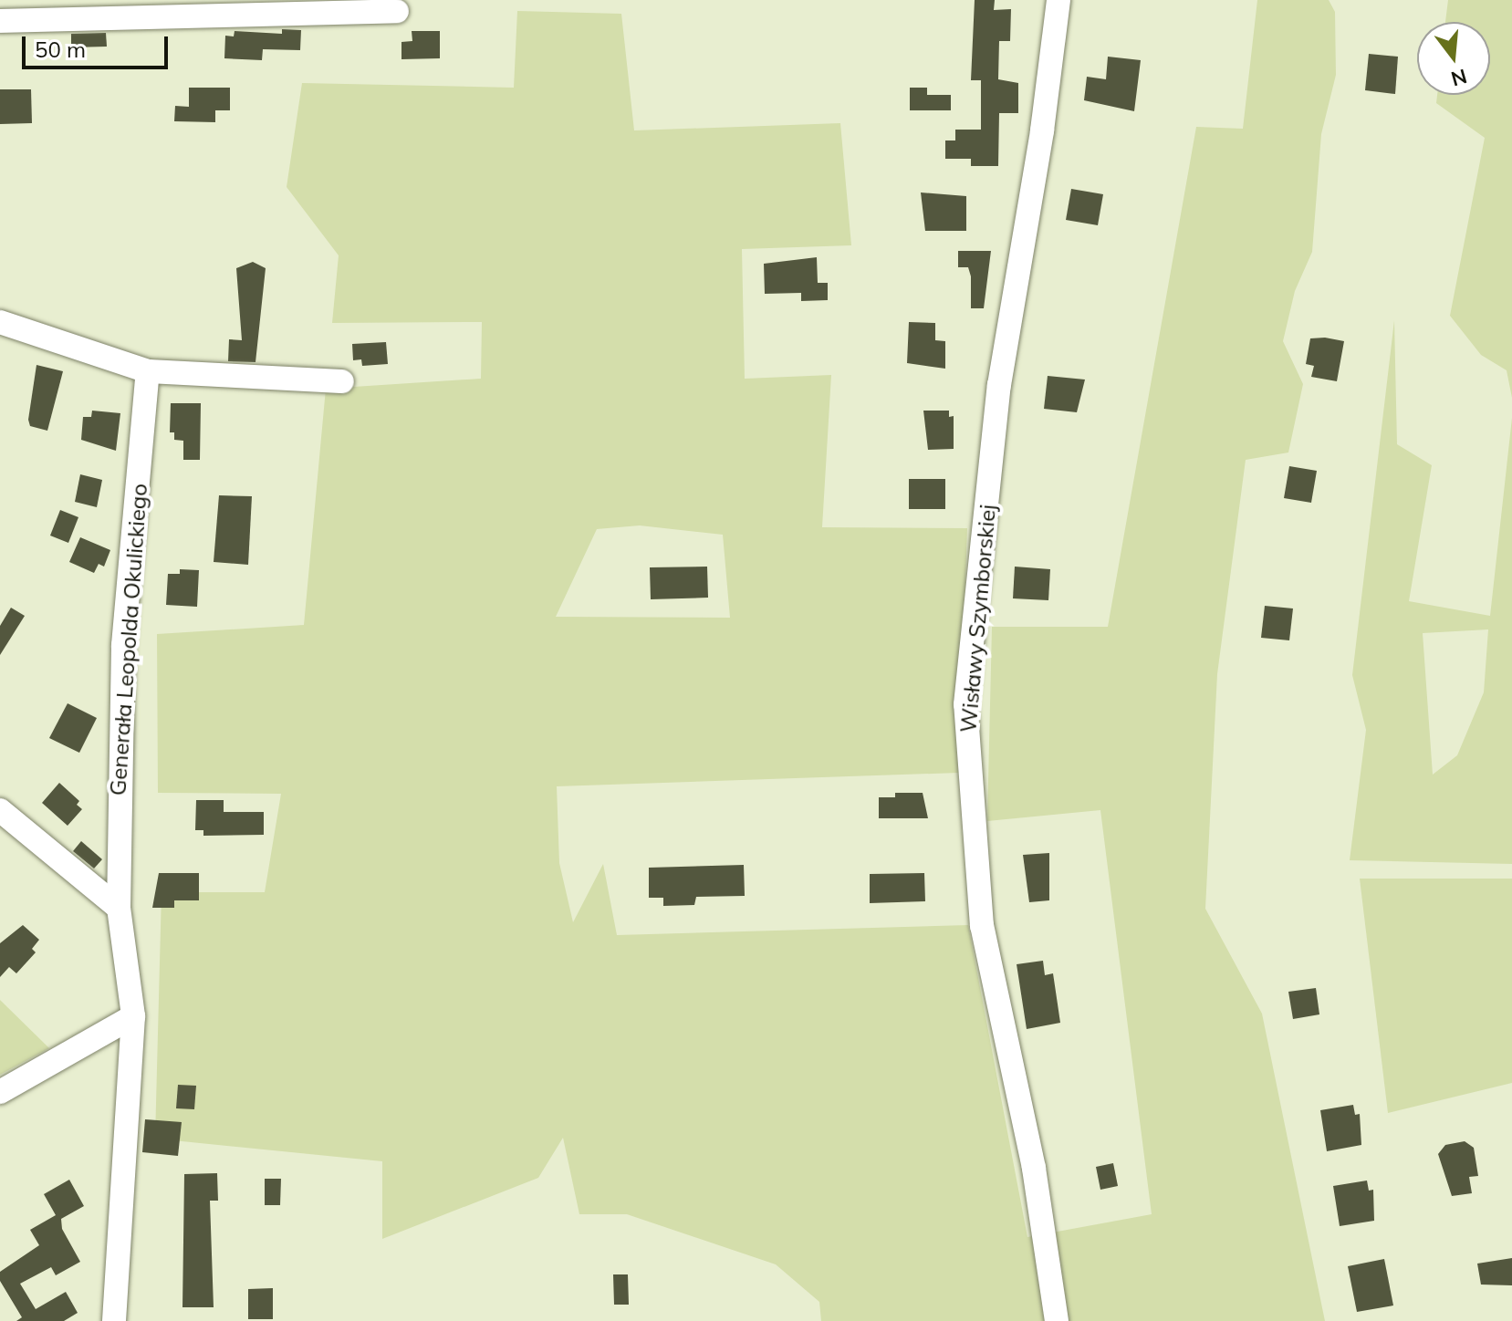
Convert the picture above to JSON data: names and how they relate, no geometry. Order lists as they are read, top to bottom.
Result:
{
  "streets": {
    "street": ["Wisławy Szymborskiej", "Generała Leopolda Okulickiego"]
  },
  "scale_bar": "50 m",
  "north": "bottom"
}
